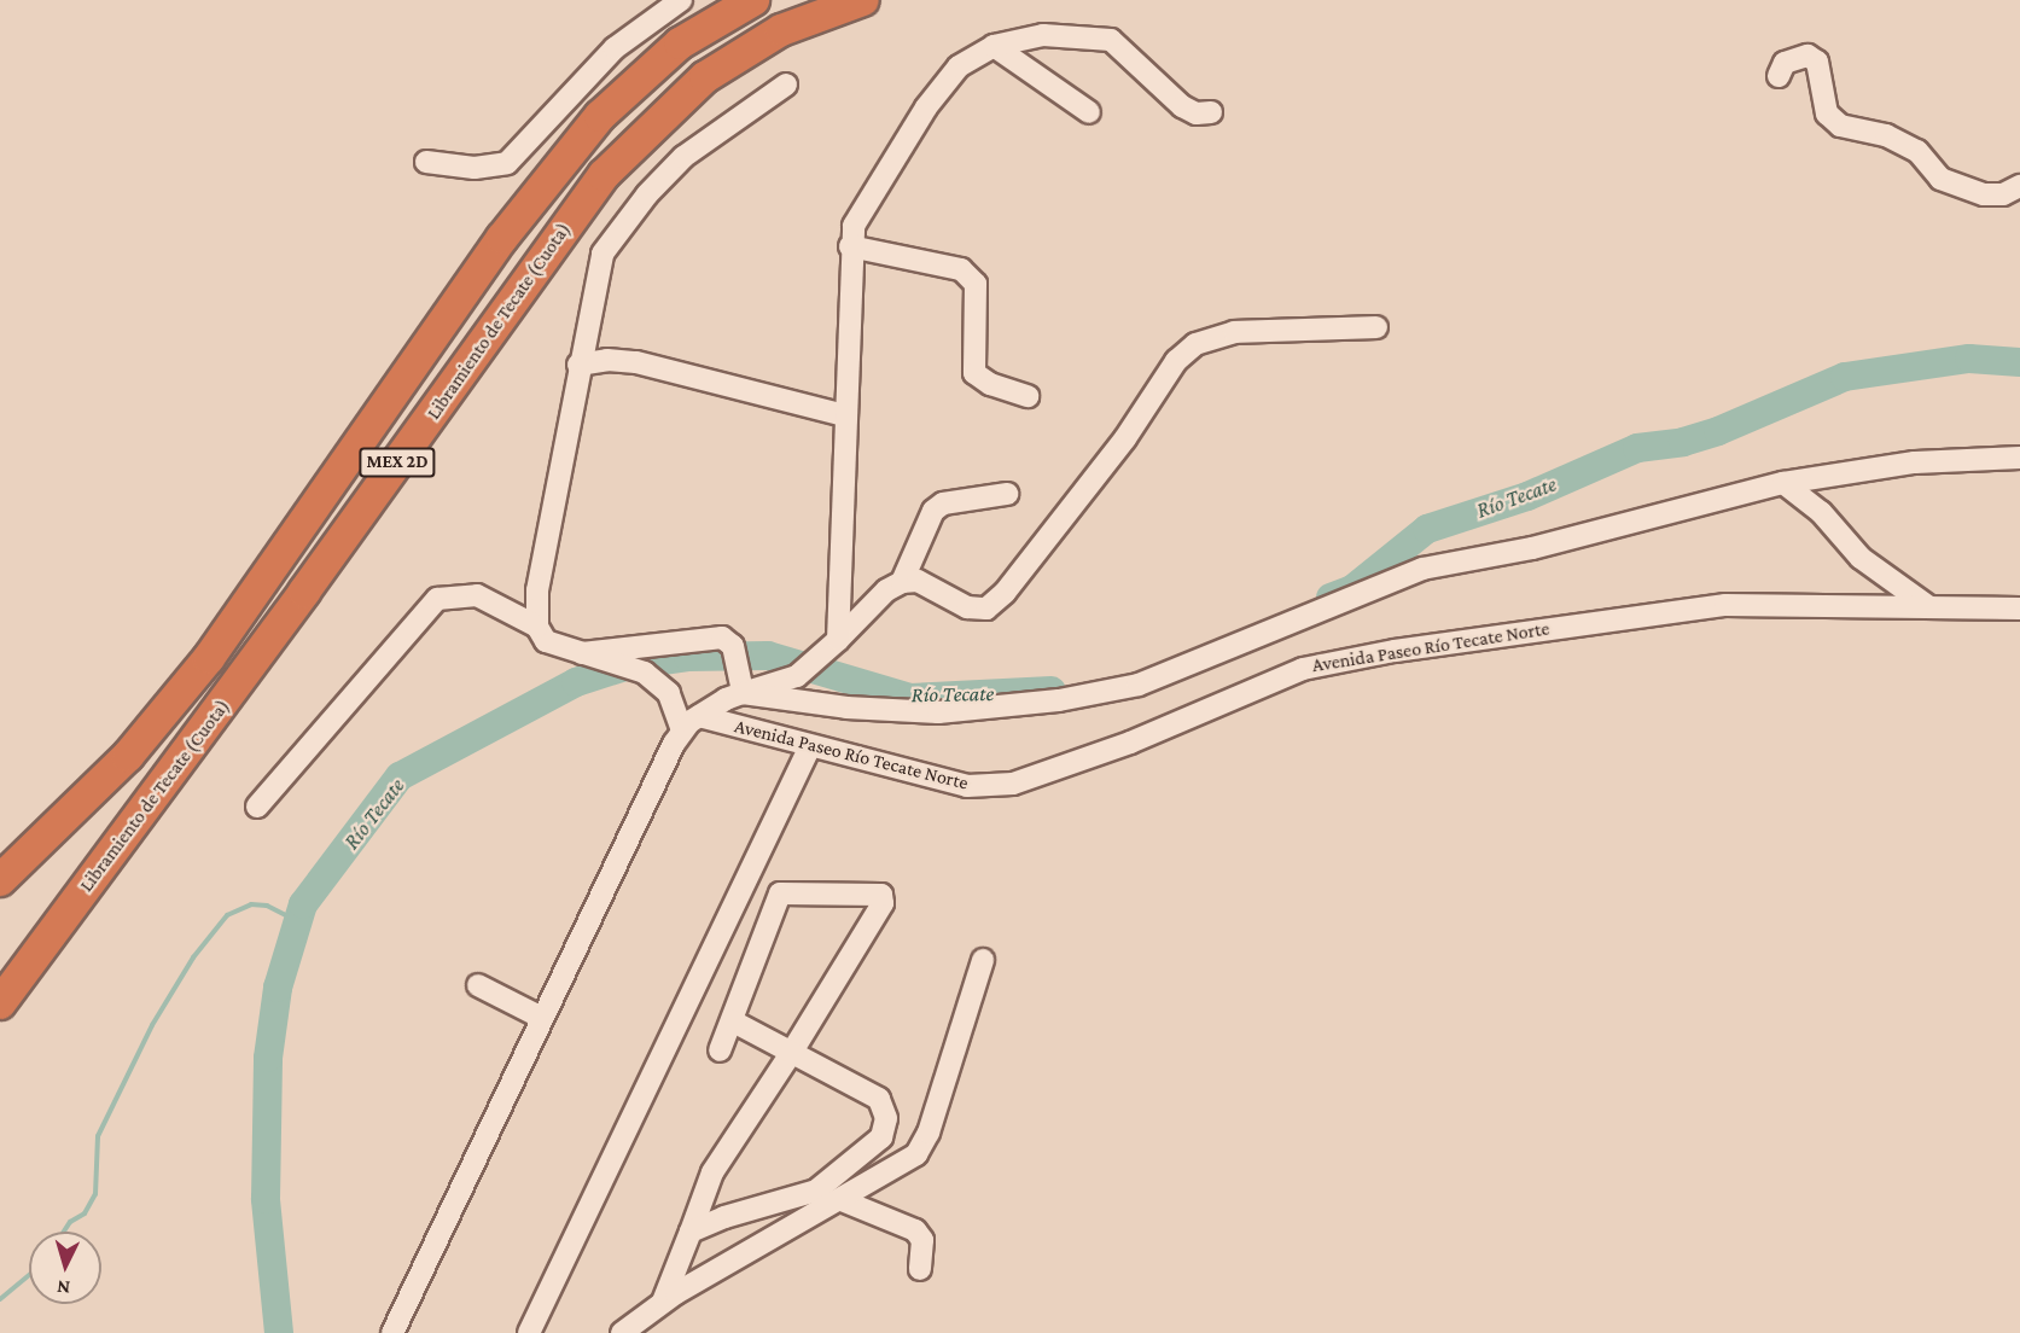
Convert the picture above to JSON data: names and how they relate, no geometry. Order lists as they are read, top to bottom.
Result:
{
  "streets": {
    "highway": ["Libramiento de Tecate (Cuota)", "MEX 2D"],
    "street": ["Avenida Paseo Río Tecate Norte"]
  },
  "water": ["Río Tecate"],
  "north": "bottom"
}
